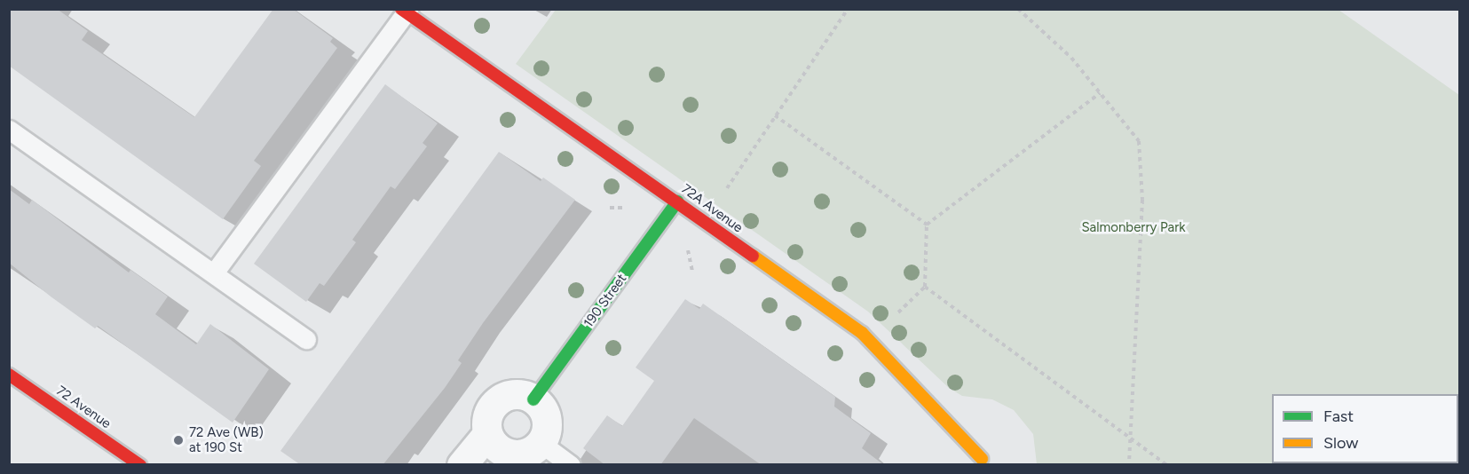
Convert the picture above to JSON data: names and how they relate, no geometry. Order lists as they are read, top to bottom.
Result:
{
  "streets": {
    "street": ["72A Avenue", "190 Street", "72 Avenue"]
  },
  "crossings": [
    ["72A Avenue", "190 Street"]
  ],
  "parks": ["Salmonberry Park"],
  "places": ["72 Ave (WB) at 190 St"],
  "legend": ["Fast", "Slow"]
}
